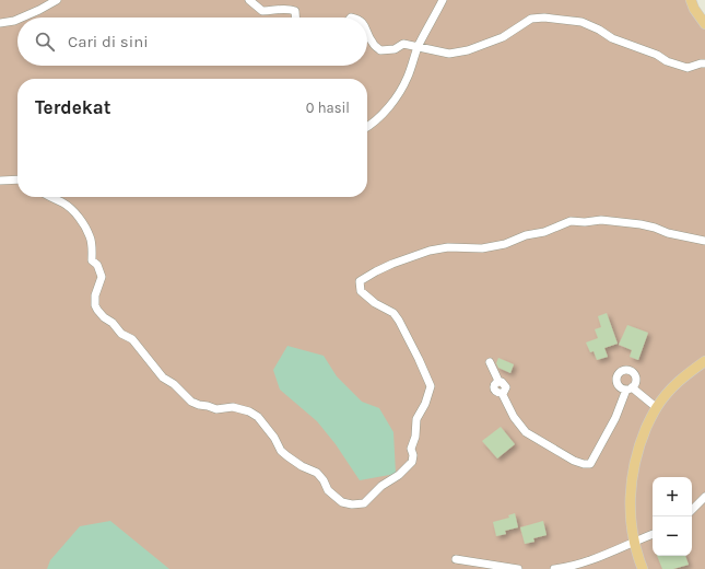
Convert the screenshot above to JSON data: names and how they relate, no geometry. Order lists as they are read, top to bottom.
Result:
{
  "page": {
    "search": "Cari di sini",
    "heading": ["Terdekat", "0 hasil"],
    "map_buttons": ["+", "−"]
  }
}
